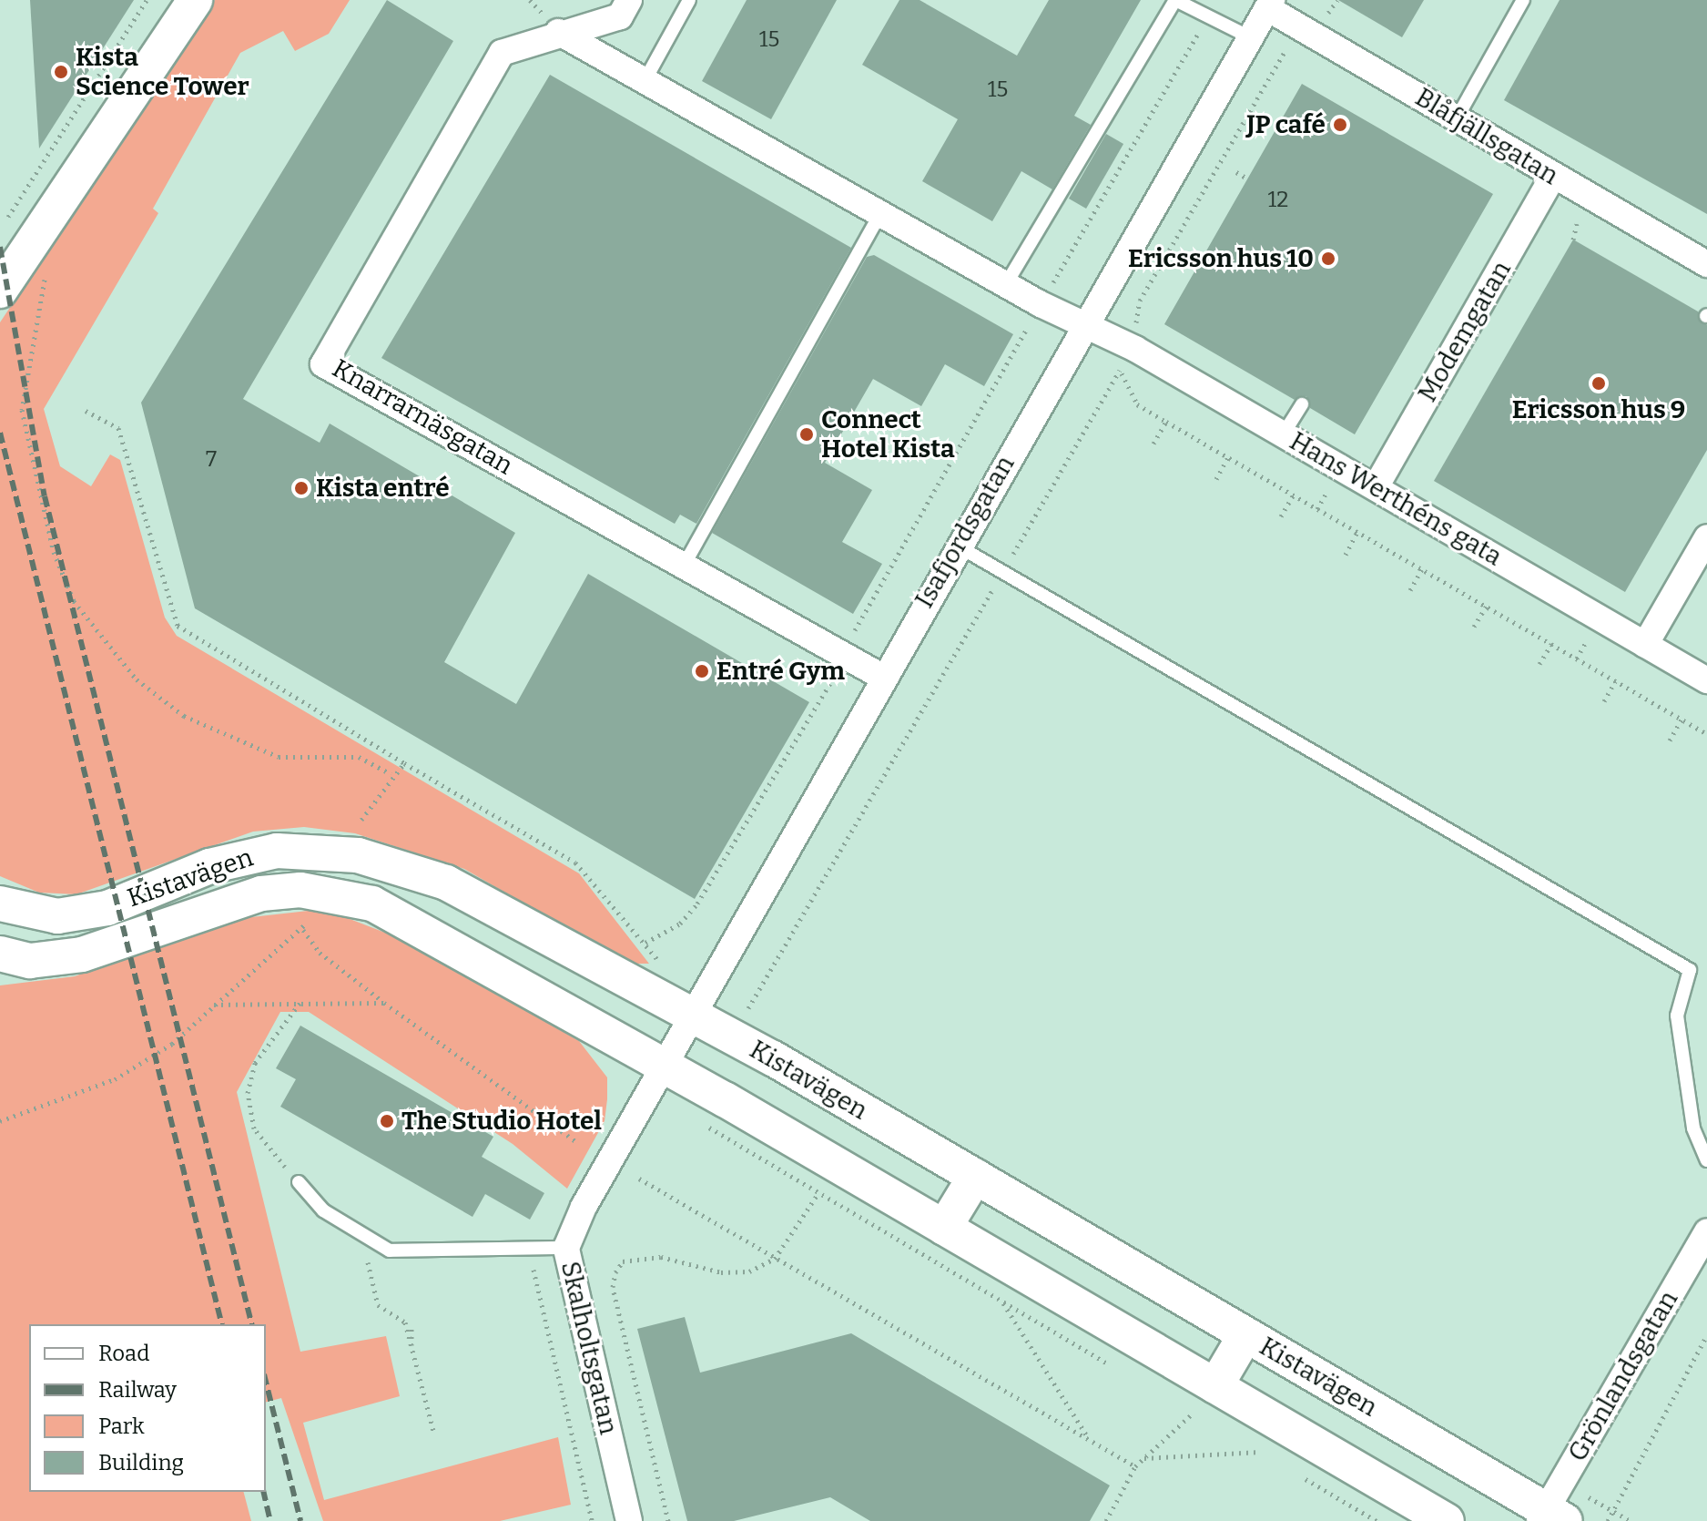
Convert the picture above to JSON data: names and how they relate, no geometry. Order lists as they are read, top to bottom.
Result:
{
  "streets": {
    "street": [
      "Blåfjällsgatan",
      "Modemgatan",
      "Knarrarnäsgatan",
      "Hans Werthéns gata",
      "Isafjordsgatan",
      "Kistavägen",
      "Skalholtsgatan",
      "Grönlandsgatan"
    ]
  },
  "crossings": [
    ["Blåfjällsgatan", "Modemgatan"],
    ["Blåfjällsgatan", "Isafjordsgatan"],
    ["Modemgatan", "Hans Werthéns gata"],
    ["Knarrarnäsgatan", "Isafjordsgatan"],
    ["Hans Werthéns gata", "Isafjordsgatan"],
    ["Isafjordsgatan", "Kistavägen"],
    ["Isafjordsgatan", "Skalholtsgatan"],
    ["Kistavägen", "Skalholtsgatan"],
    ["Kistavägen", "Grönlandsgatan"]
  ],
  "places": [
    "Kista Science Tower",
    "JP café",
    "Ericsson hus 10",
    "Ericsson hus 9",
    "Connect Hotel Kista",
    "Kista entré",
    "Entré Gym",
    "The Studio Hotel"
  ],
  "house_numbers": [
    "15",
    "15",
    "12",
    "7"
  ],
  "legend": [
    "Road",
    "Railway",
    "Park",
    "Building"
  ]
}
